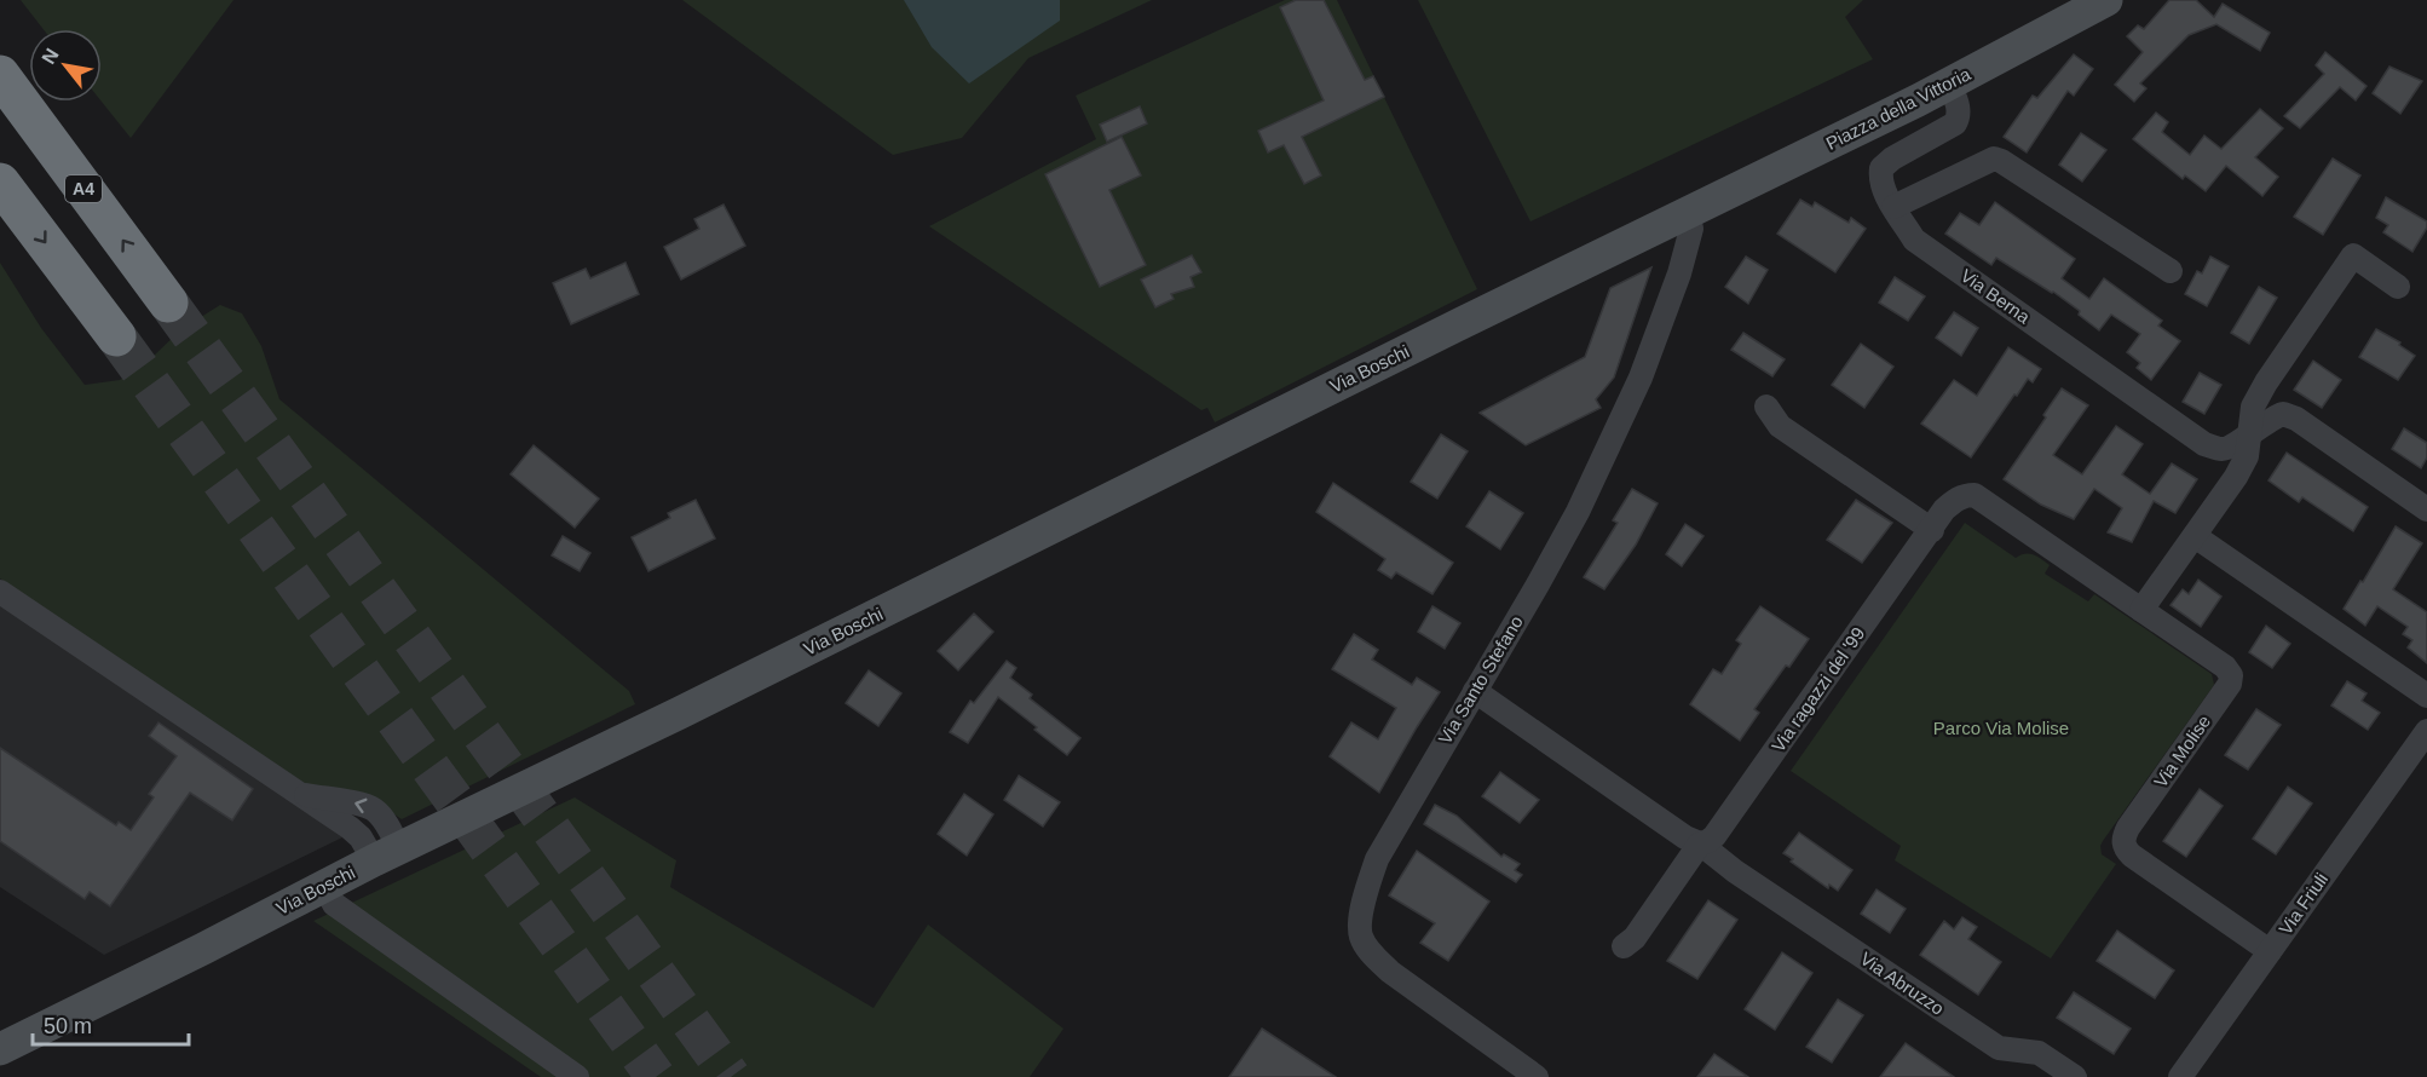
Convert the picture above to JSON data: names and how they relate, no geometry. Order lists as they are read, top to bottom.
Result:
{
  "streets": {
    "highway": ["A4"],
    "main road": ["Piazza della Vittoria", "Via Boschi"],
    "street": [
      "Via Berna",
      "Via Santo Stefano",
      "Via ragazzi del '99",
      "Via Molise",
      "Via Friuli",
      "Via Abruzzo"
    ]
  },
  "crossings": [
    ["Piazza della Vittoria", "Via Berna"],
    ["Piazza della Vittoria", "Via Boschi"],
    ["Piazza della Vittoria", "Via Santo Stefano"],
    ["Via Boschi", "Via Santo Stefano"],
    ["Via ragazzi del '99", "Via Molise"],
    ["Via ragazzi del '99", "Via Abruzzo"],
    ["Via Molise", "Via Friuli"]
  ],
  "parks": ["Parco Via Molise"],
  "scale_bar": "50 m",
  "north": "top left"
}
